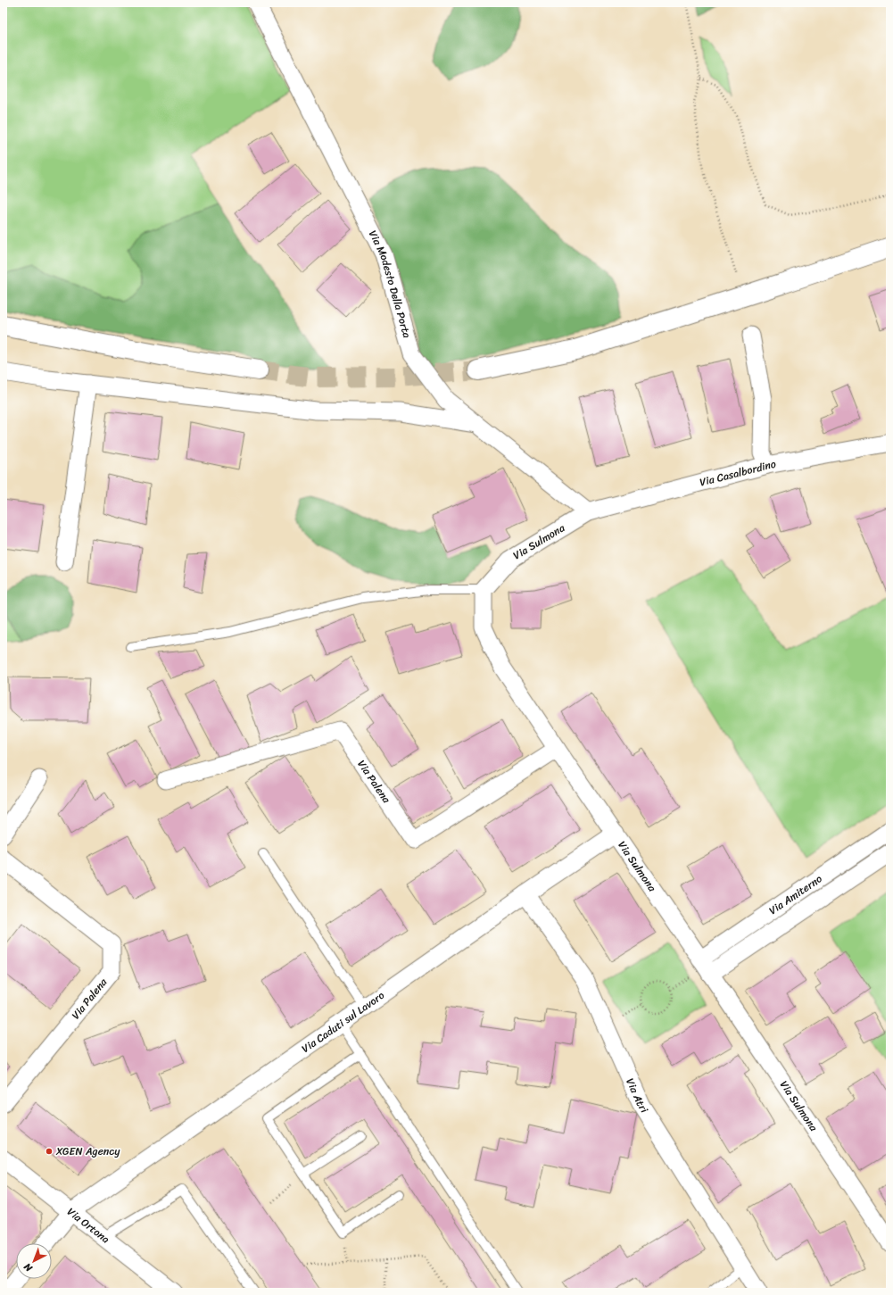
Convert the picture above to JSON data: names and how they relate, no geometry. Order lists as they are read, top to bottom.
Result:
{
  "streets": {
    "street": [
      "Via Modesto Della Porta",
      "Via Casalbordino",
      "Via Sulmona",
      "Via Palena",
      "Via Amiterno",
      "Via Caduti sul Lavoro",
      "Via Atri",
      "Via Ortona"
    ]
  },
  "crossings": [
    ["Via Modesto Della Porta", "Via Casalbordino"],
    ["Via Modesto Della Porta", "Via Sulmona"],
    ["Via Casalbordino", "Via Sulmona"],
    ["Via Sulmona", "Via Palena"],
    ["Via Sulmona", "Via Amiterno"],
    ["Via Sulmona", "Via Caduti sul Lavoro"],
    ["Via Caduti sul Lavoro", "Via Atri"],
    ["Via Caduti sul Lavoro", "Via Ortona"]
  ],
  "places": ["XGEN Agency"],
  "north": "bottom left"
}
